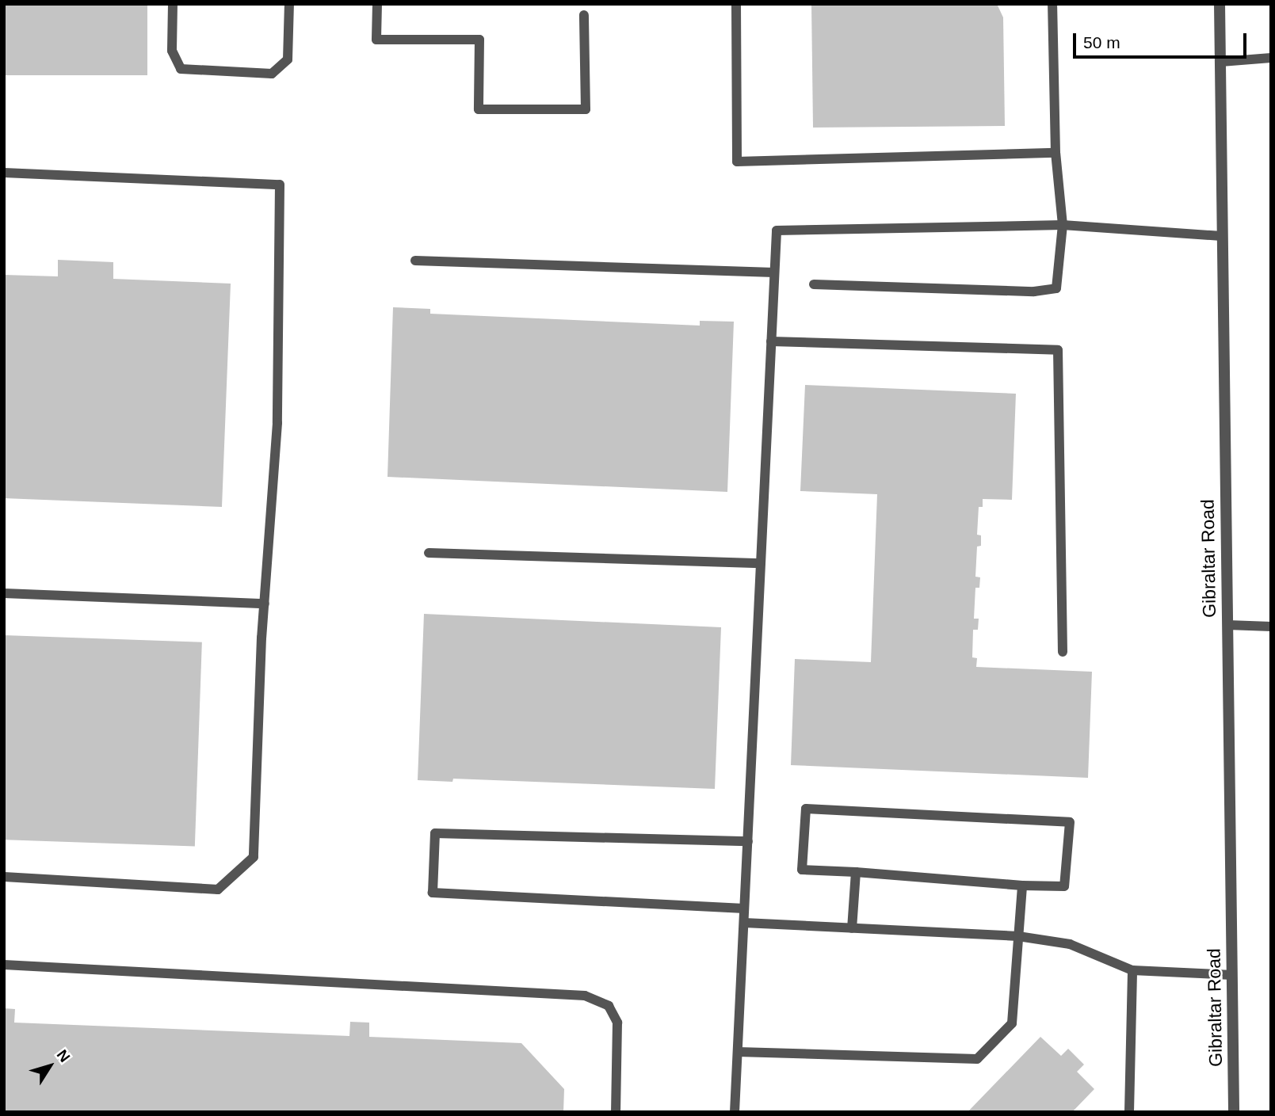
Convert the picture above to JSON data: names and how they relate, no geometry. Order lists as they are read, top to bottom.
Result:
{
  "streets": {
    "street": ["Gibraltar Road"]
  },
  "scale_bar": "50 m",
  "north": "top right"
}
